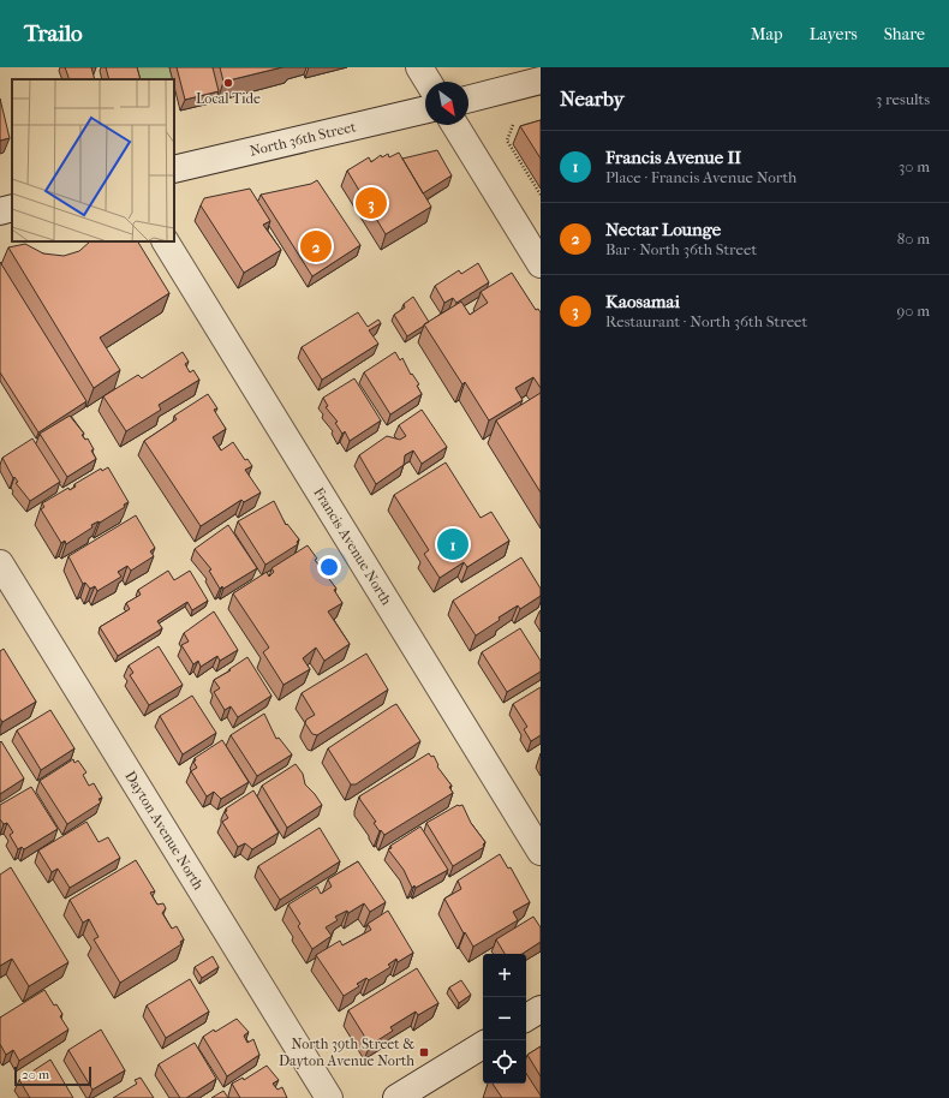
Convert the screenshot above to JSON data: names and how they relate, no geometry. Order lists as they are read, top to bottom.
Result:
{
  "streets": {
    "street": ["North 36th Street", "Francis Avenue North", "Dayton Avenue North"]
  },
  "places": {
    "other": ["Local Tide"],
    "transit": ["North 39th Street & Dayton Avenue North"]
  },
  "scale_bar": "20 m",
  "north": "bottom right",
  "page": {
    "header": "Trailo",
    "nav": ["Map", "Layers", "Share"],
    "heading": ["Nearby", "3 results"],
    "list": [
      {
        "mark": "1",
        "name": "Francis Avenue II",
        "note": "Place · Francis Avenue North",
        "value": "30 m"
      },
      {
        "mark": "2",
        "name": "Nectar Lounge",
        "note": "Bar · North 36th Street",
        "value": "80 m"
      },
      {
        "mark": "3",
        "name": "Kaosamai",
        "note": "Restaurant · North 36th Street",
        "value": "90 m"
      }
    ],
    "pins": ["3", "2", "1"],
    "map_buttons": ["+", "−"],
    "scale": "20 m"
  }
}
